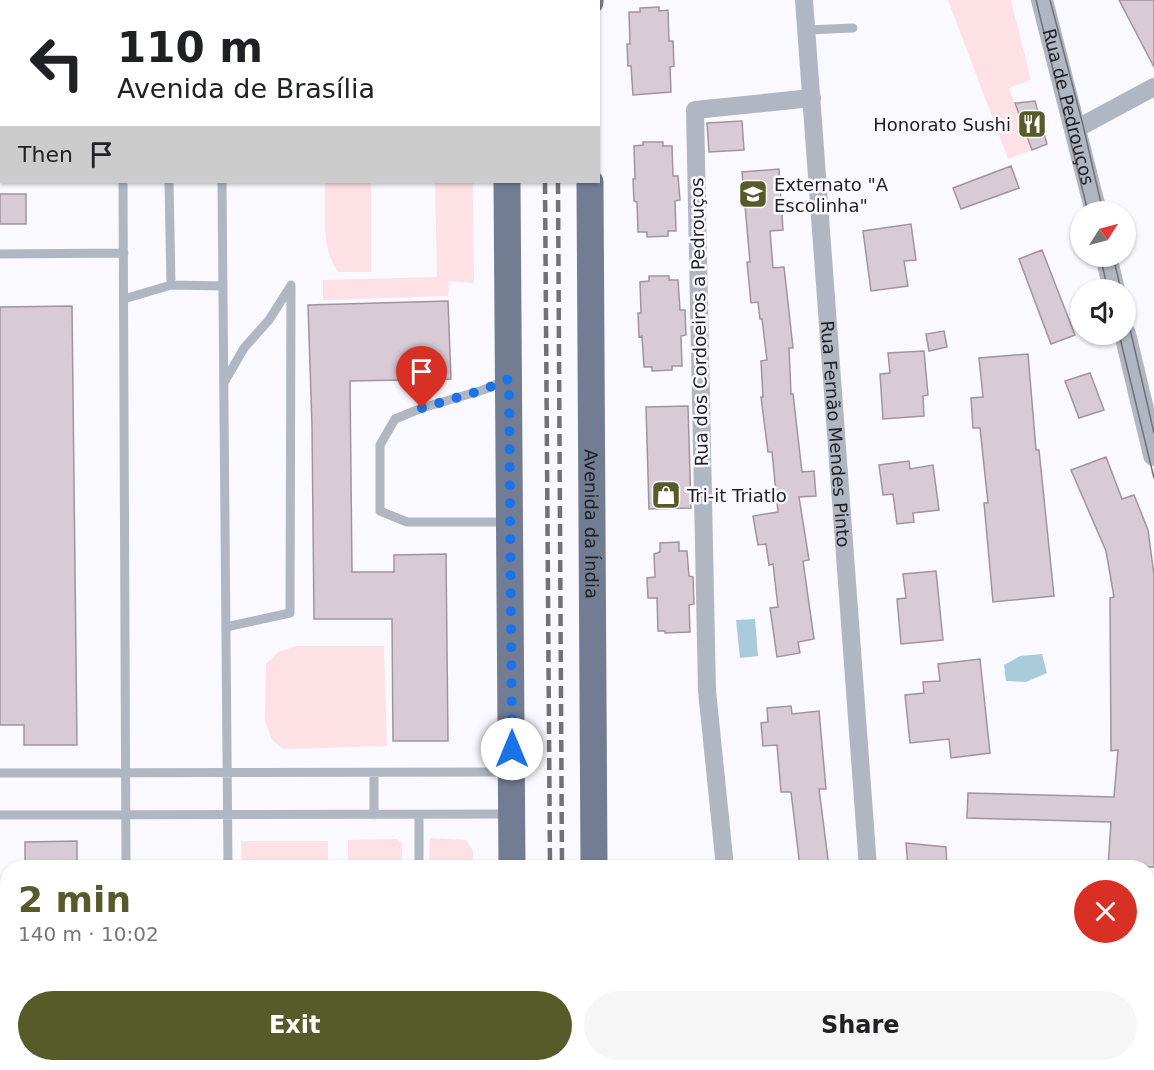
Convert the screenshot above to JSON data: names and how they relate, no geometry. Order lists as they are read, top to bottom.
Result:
{
  "streets": {
    "main road": ["Avenida da Índia"],
    "street": ["Rua de Pedrouços", "Rua dos Cordoeiros a Pedrouços", "Rua Fernão Mendes Pinto"]
  },
  "crossings": [
    ["Rua dos Cordoeiros a Pedrouços", "Rua Fernão Mendes Pinto"]
  ],
  "places": {
    "restaurant": ["Honorato Sushi"],
    "school or university": ["Externato \"A Escolinha\""],
    "shop": ["Tri-it Triatlo"]
  },
  "north": "top right",
  "page": {
    "turn": ["110 m", "Avenida de Brasília"],
    "then": "Then",
    "heading": ["2 min", "140 m · 10:02"],
    "buttons": ["Exit", "Share"]
  }
}
